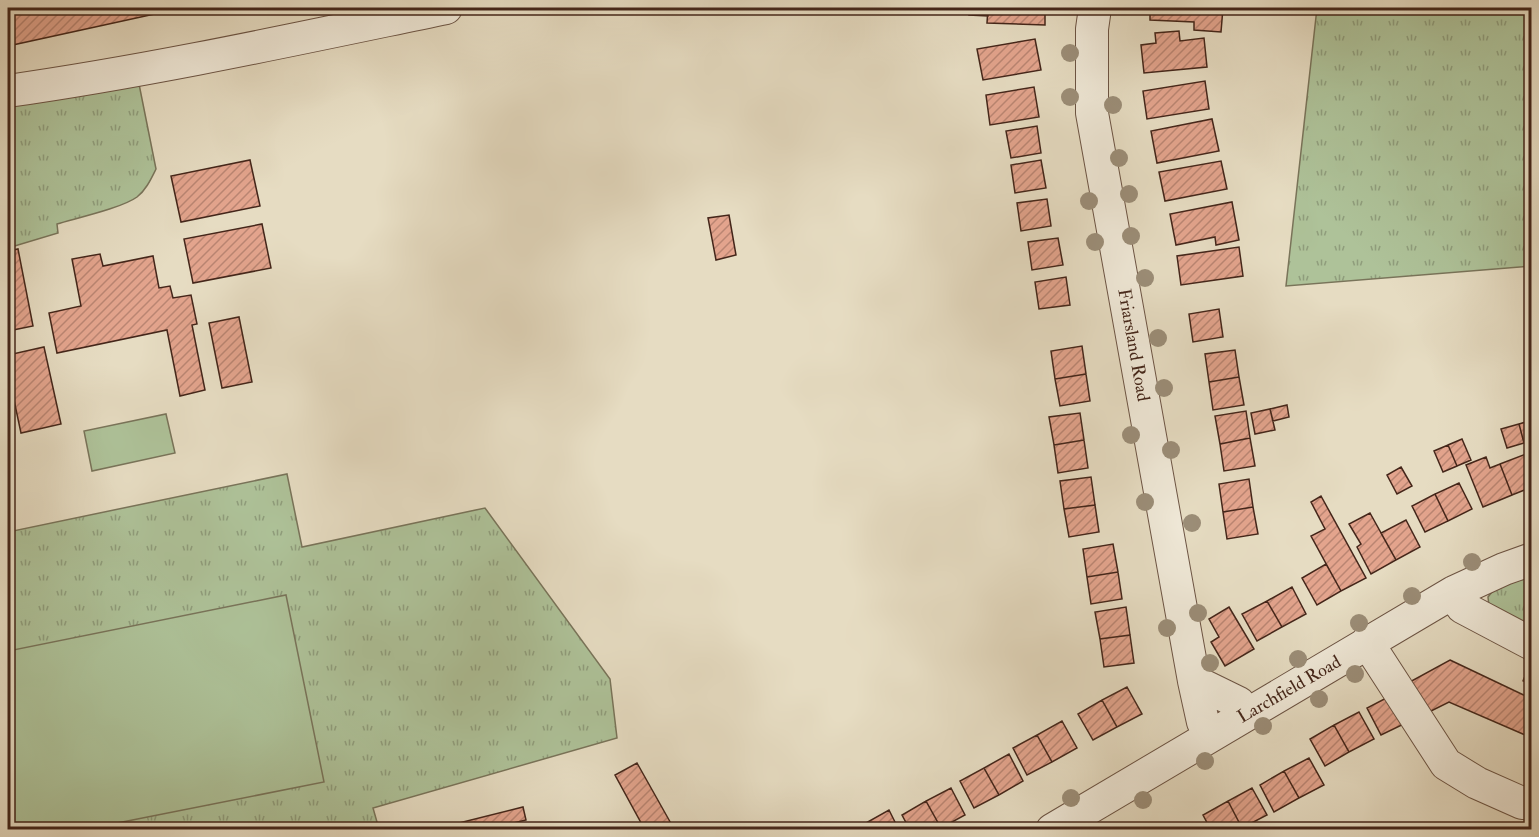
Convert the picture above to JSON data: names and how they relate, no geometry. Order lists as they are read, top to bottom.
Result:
{
  "streets": {
    "street": ["Friarsland Road", "Larchfield Road"]
  },
  "crossings": [
    ["Friarsland Road", "Larchfield Road"]
  ]
}
